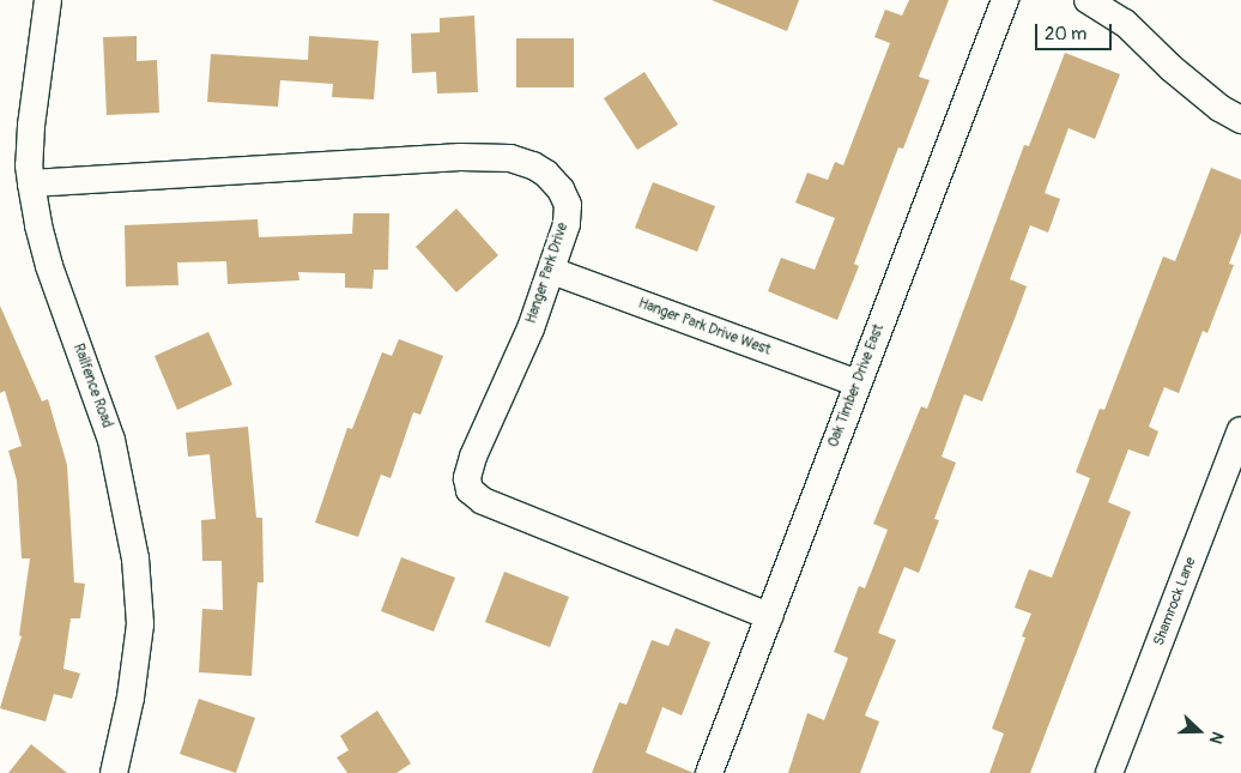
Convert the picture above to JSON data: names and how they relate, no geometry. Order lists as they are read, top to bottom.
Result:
{
  "streets": {
    "street": [
      "Hanger Park Drive",
      "Hanger Park Drive West",
      "Railfence Road",
      "Oak Timber Drive East",
      "Shamrock Lane"
    ]
  },
  "crossings": [
    ["Hanger Park Drive", "Hanger Park Drive West"],
    ["Hanger Park Drive", "Railfence Road"],
    ["Hanger Park Drive", "Oak Timber Drive East"],
    ["Hanger Park Drive West", "Oak Timber Drive East"]
  ],
  "scale_bar": "20 m",
  "north": "right"
}
